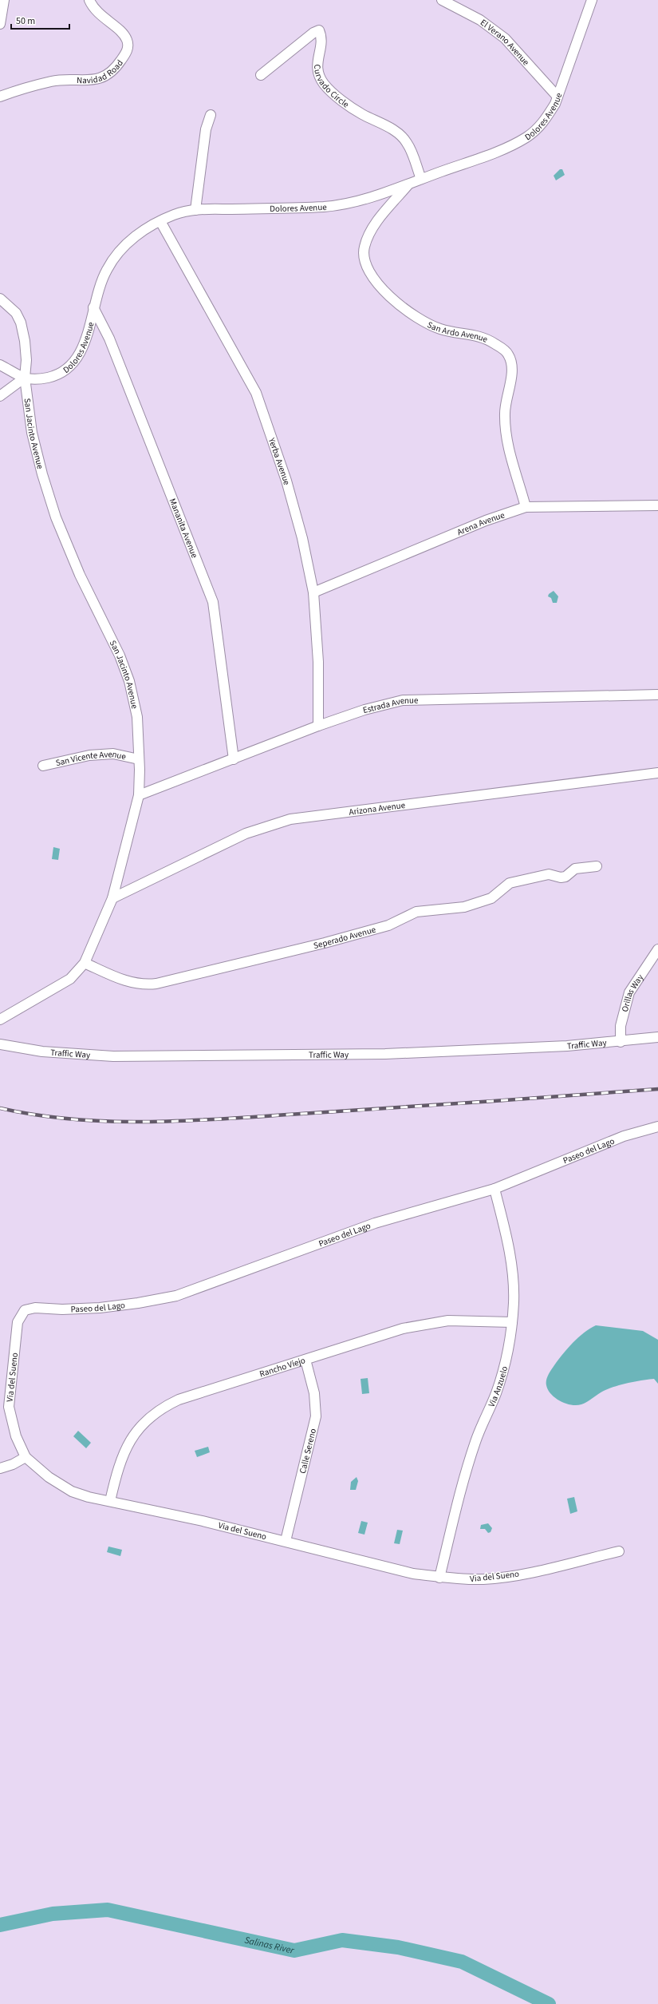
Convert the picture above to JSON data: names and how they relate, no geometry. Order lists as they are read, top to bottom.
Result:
{
  "streets": {
    "street": [
      "El Verano Avenue",
      "Navidad Road",
      "Curvado Circle",
      "Dolores Avenue",
      "San Ardo Avenue",
      "San Jacinto Avenue",
      "Yerba Avenue",
      "Arena Avenue",
      "Mananita Avenue",
      "Estrada Avenue",
      "San Vicente Avenue",
      "Arizona Avenue",
      "Seperado Avenue",
      "Orillas Way",
      "Traffic Way",
      "Paseo del Lago",
      "Rancho Viejo",
      "Via del Sueno",
      "Via Anzuelo",
      "Calle Sereno"
    ]
  },
  "crossings": [
    ["El Verano Avenue", "Dolores Avenue"],
    ["Curvado Circle", "Dolores Avenue"],
    ["Dolores Avenue", "San Ardo Avenue"],
    ["Dolores Avenue", "San Jacinto Avenue"],
    ["Dolores Avenue", "Yerba Avenue"],
    ["Dolores Avenue", "Mananita Avenue"],
    ["San Ardo Avenue", "Arena Avenue"],
    ["San Jacinto Avenue", "Estrada Avenue"],
    ["San Jacinto Avenue", "San Vicente Avenue"],
    ["San Jacinto Avenue", "Arizona Avenue"],
    ["San Jacinto Avenue", "Seperado Avenue"],
    ["Yerba Avenue", "Arena Avenue"],
    ["Yerba Avenue", "Estrada Avenue"],
    ["Mananita Avenue", "Estrada Avenue"],
    ["Orillas Way", "Traffic Way"],
    ["Paseo del Lago", "Via del Sueno"],
    ["Paseo del Lago", "Via Anzuelo"],
    ["Rancho Viejo", "Via del Sueno"],
    ["Rancho Viejo", "Via Anzuelo"],
    ["Rancho Viejo", "Calle Sereno"],
    ["Via del Sueno", "Via Anzuelo"],
    ["Via del Sueno", "Calle Sereno"]
  ],
  "water": ["Salinas River"],
  "scale_bar": "50 m"
}
